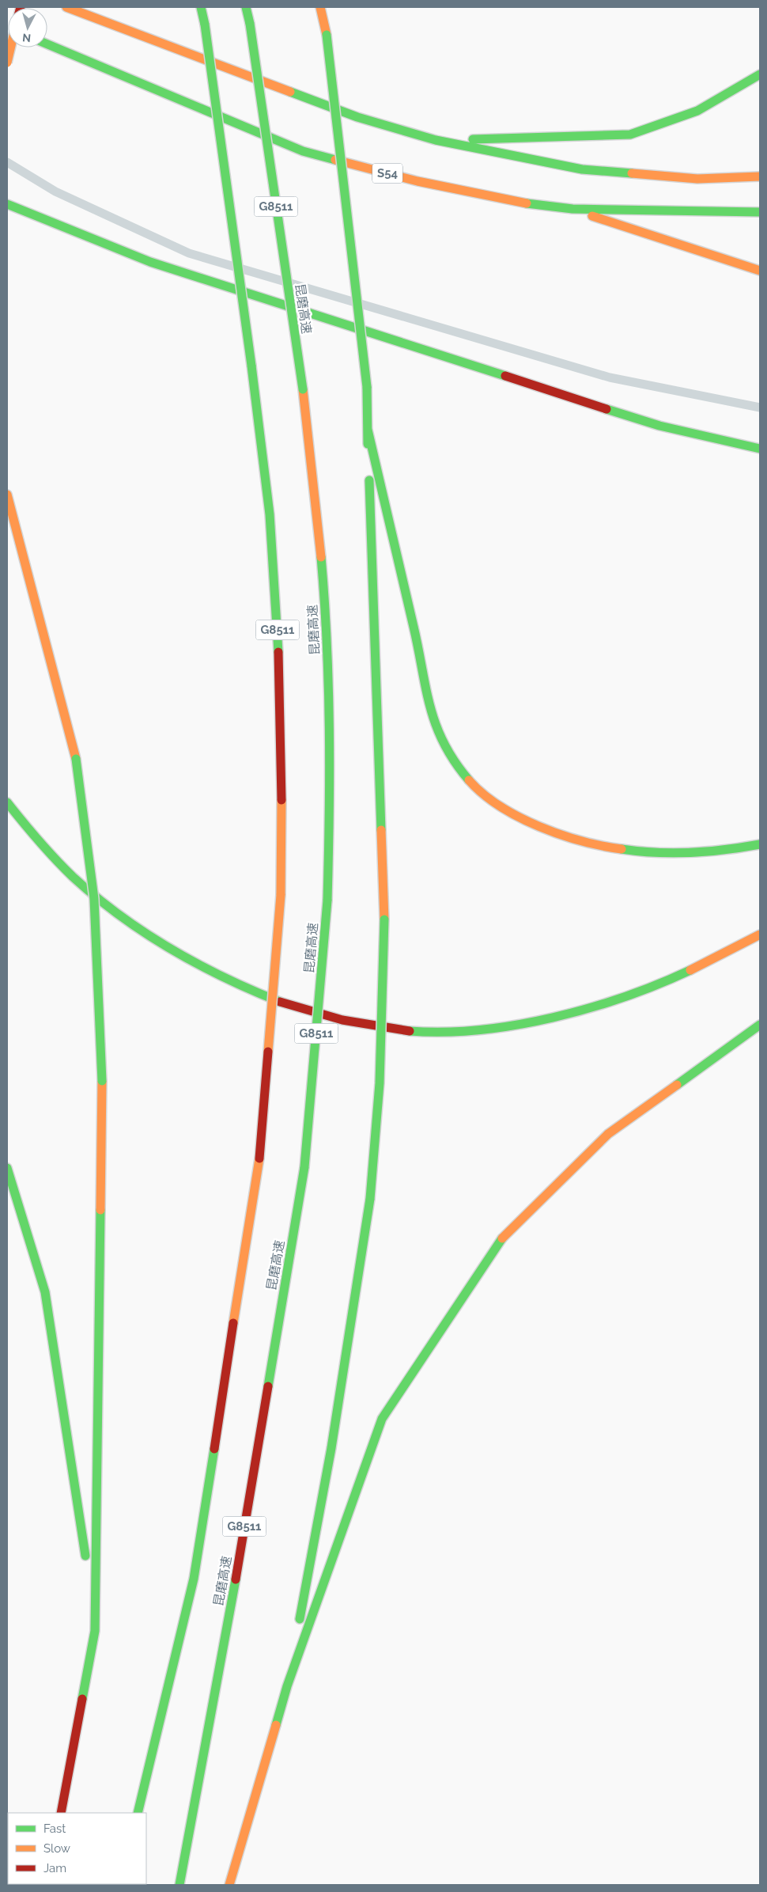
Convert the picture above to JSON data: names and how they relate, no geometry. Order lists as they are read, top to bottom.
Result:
{
  "streets": {
    "main road": ["S54", "G8511", "昆磨高速"]
  },
  "legend": ["Fast", "Slow", "Jam"],
  "north": "bottom"
}
